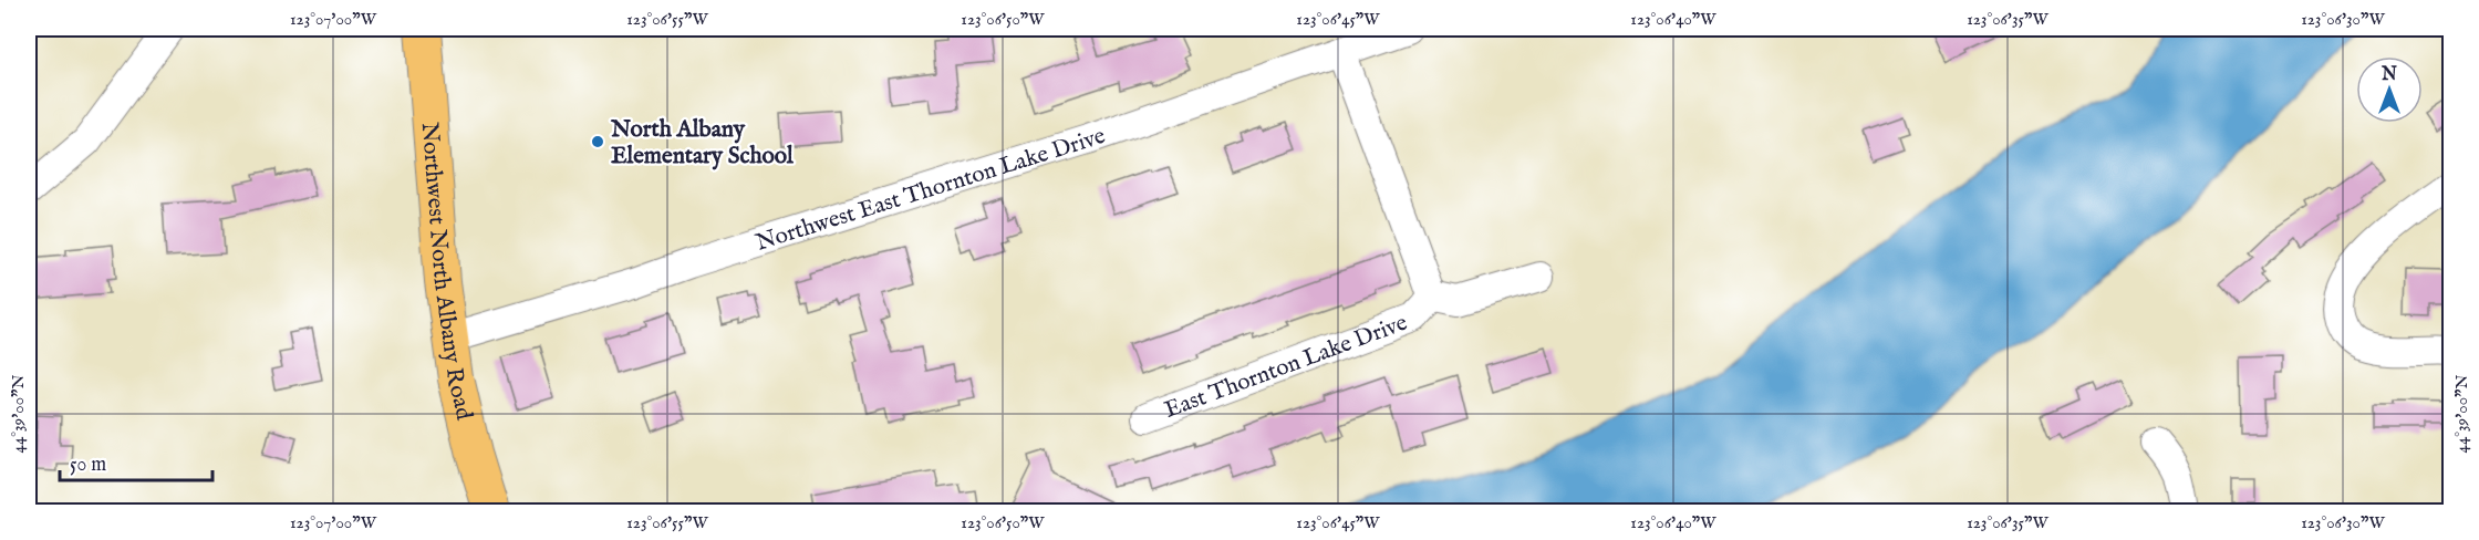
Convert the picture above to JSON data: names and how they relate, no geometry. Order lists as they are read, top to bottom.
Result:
{
  "streets": {
    "main road": ["Northwest North Albany Road"],
    "street": ["Northwest East Thornton Lake Drive", "East Thornton Lake Drive"]
  },
  "crossings": [
    ["Northwest East Thornton Lake Drive", "Northwest North Albany Road"],
    ["Northwest East Thornton Lake Drive", "East Thornton Lake Drive"]
  ],
  "places": ["North Albany Elementary School"],
  "scale_bar": "50 m",
  "north": "top",
  "coordinates": [
    "123°07'00\"W",
    "123°06'55\"W",
    "123°06'50\"W",
    "123°06'45\"W",
    "123°06'40\"W",
    "123°06'35\"W",
    "123°06'30\"W",
    "44°39'00\"N"
  ]
}
